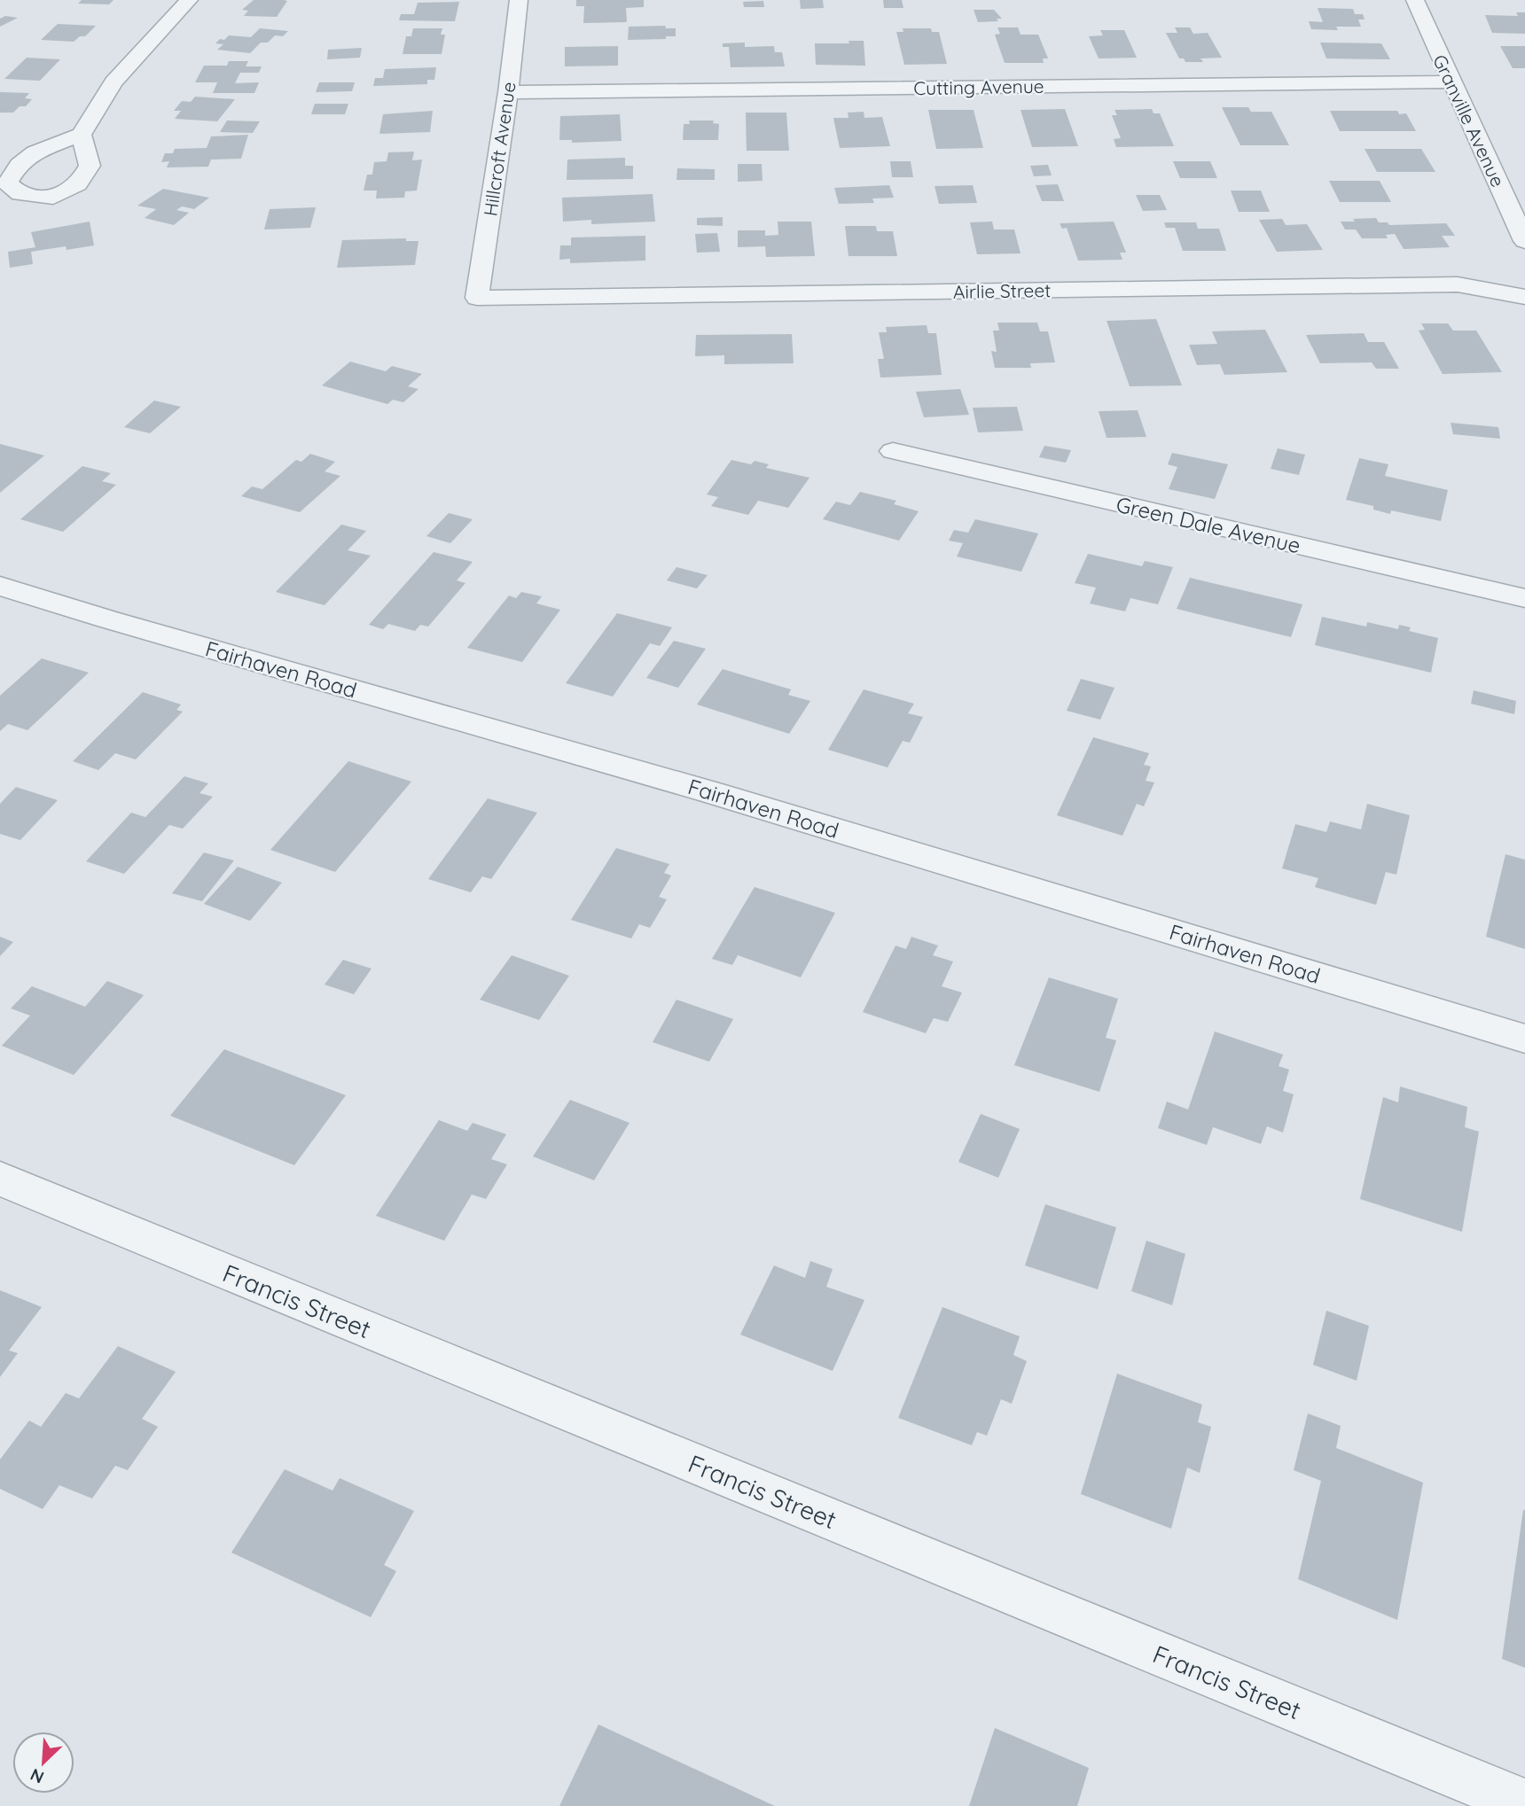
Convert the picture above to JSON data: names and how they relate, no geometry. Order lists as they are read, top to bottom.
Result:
{
  "streets": {
    "street": [
      "Cutting Avenue",
      "Granville Avenue",
      "Hillcroft Avenue",
      "Airlie Street",
      "Green Dale Avenue",
      "Fairhaven Road",
      "Francis Street"
    ]
  },
  "crossings": [
    ["Cutting Avenue", "Granville Avenue"],
    ["Cutting Avenue", "Hillcroft Avenue"],
    ["Hillcroft Avenue", "Airlie Street"]
  ],
  "north": "bottom left"
}
